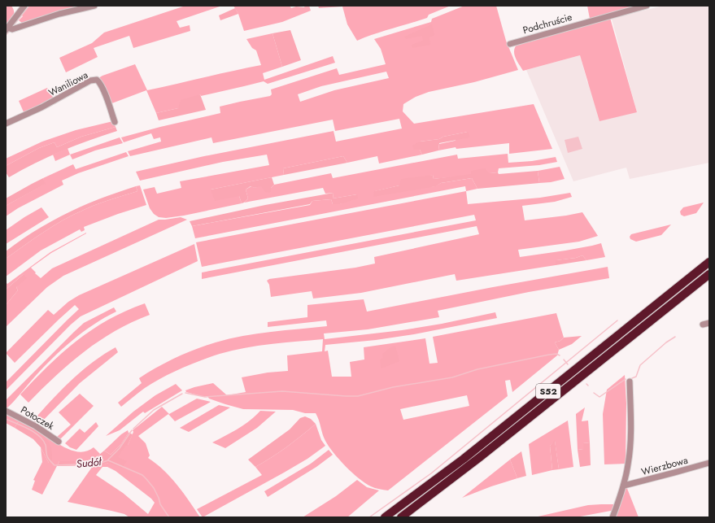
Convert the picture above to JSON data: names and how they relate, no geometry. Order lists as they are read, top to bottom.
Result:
{
  "streets": {
    "highway": ["S52"],
    "street": [
      "Podchruście",
      "Waniliowa",
      "Potoczek",
      "Wierzbowa"
    ]
  },
  "water": ["Sudół"]
}
